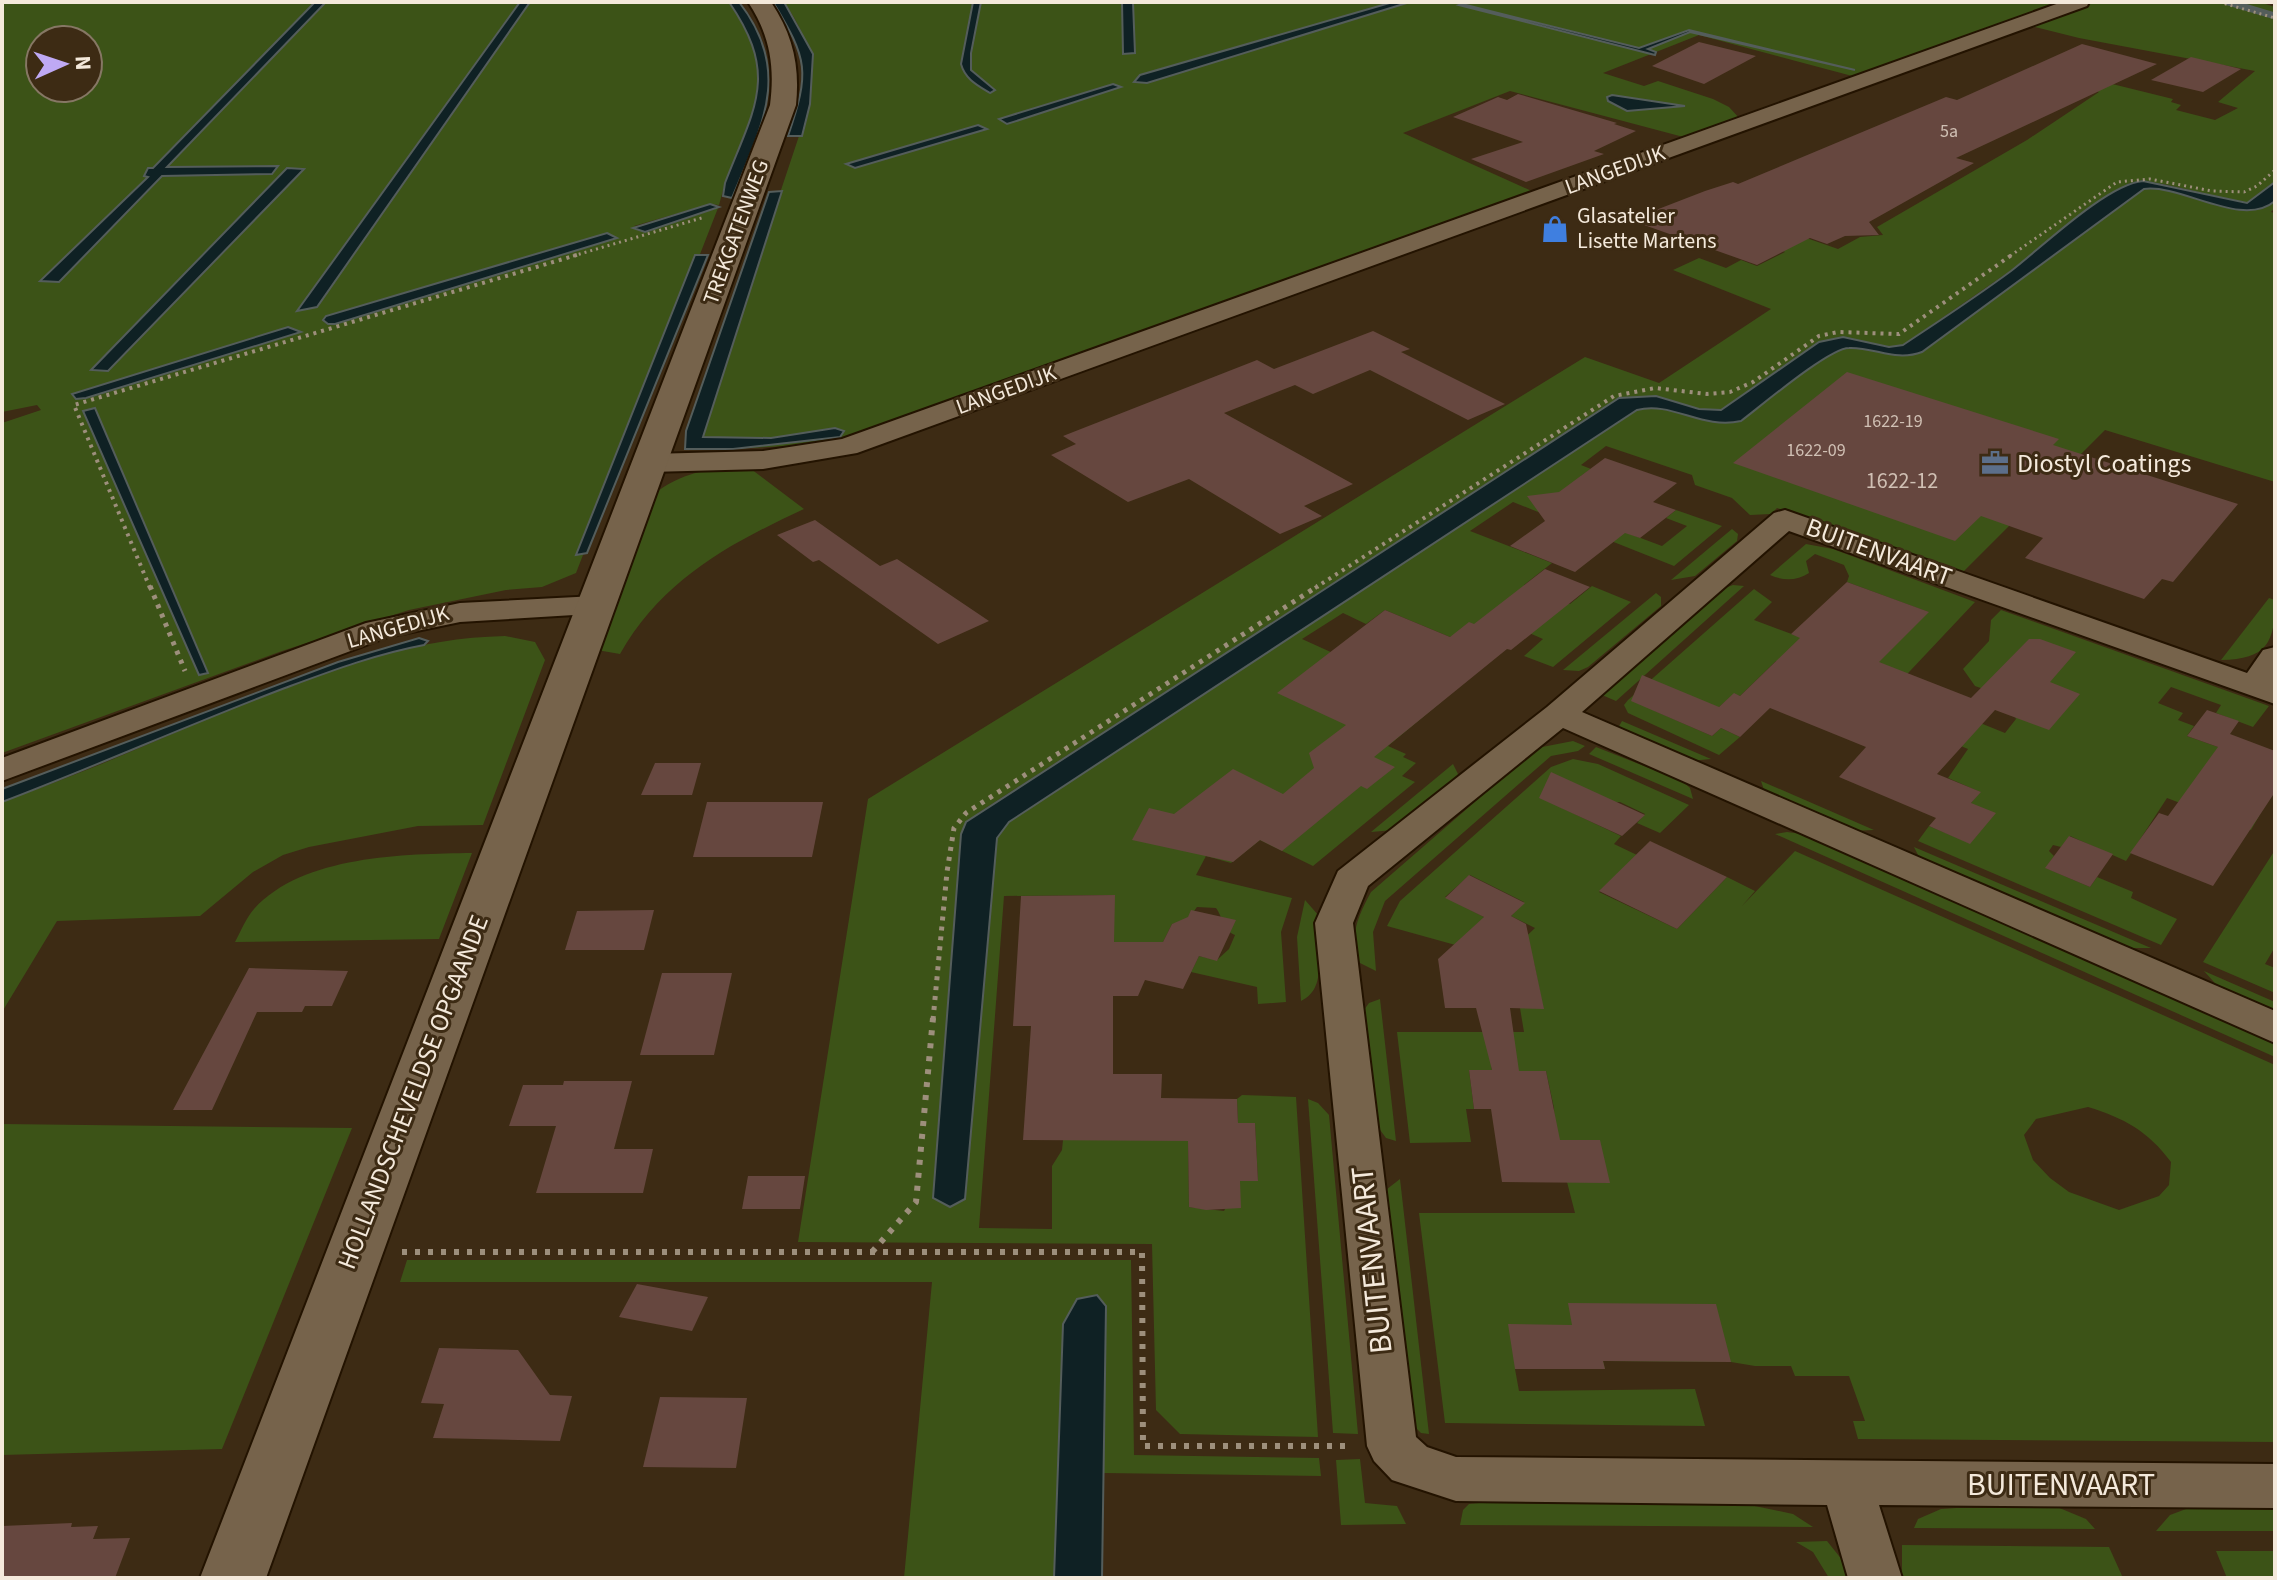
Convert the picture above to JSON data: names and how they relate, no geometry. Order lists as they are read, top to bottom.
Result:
{
  "streets": {
    "street": [
      "LANGEDIJK",
      "TREKGATENWEG",
      "BUITENVAART",
      "HOLLANDSCHEVELDSE OPGAANDE"
    ]
  },
  "crossings": [
    ["LANGEDIJK", "TREKGATENWEG"],
    ["LANGEDIJK", "HOLLANDSCHEVELDSE OPGAANDE"]
  ],
  "places": {
    "shop": ["Glasatelier Lisette Martens"],
    "office": ["Diostyl Coatings"]
  },
  "house_numbers": [
    "5a",
    "1622-19",
    "1622-09",
    "1622-12"
  ],
  "north": "right"
}
